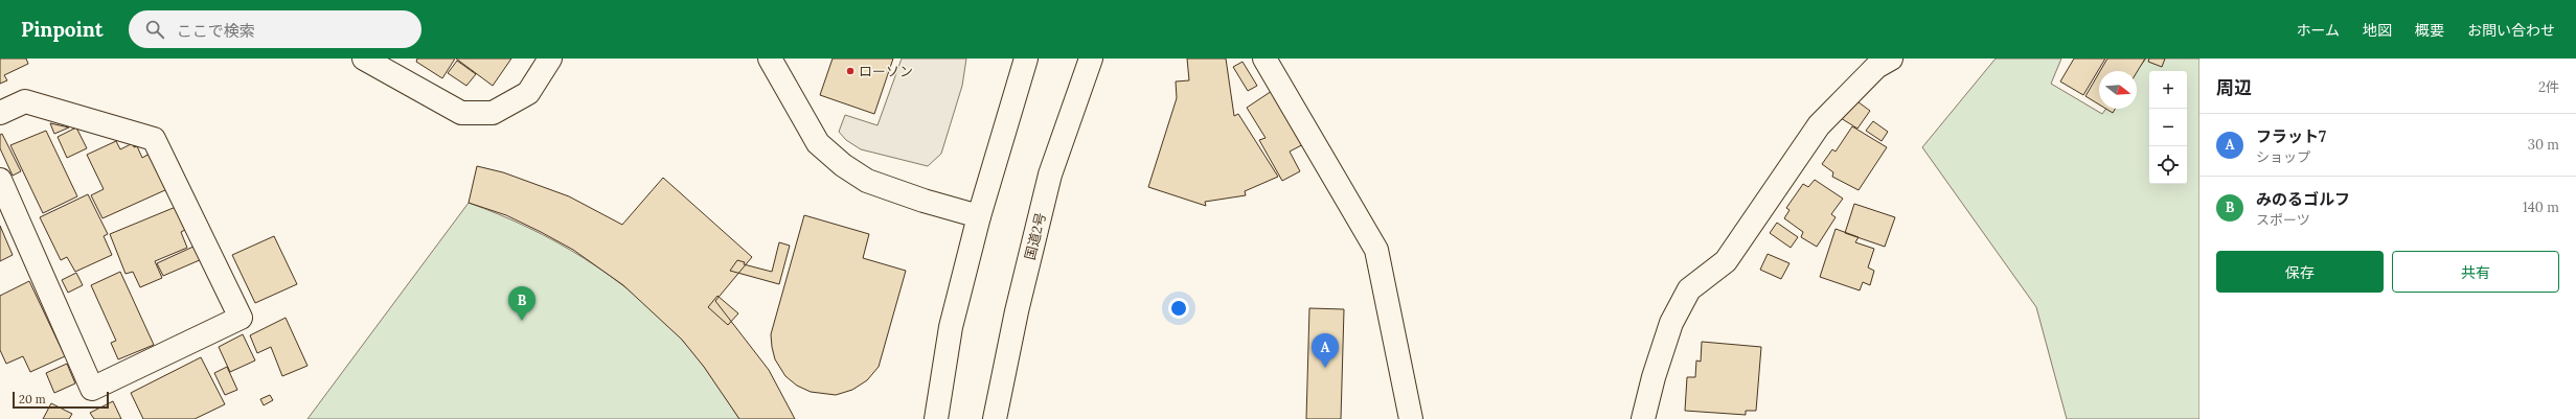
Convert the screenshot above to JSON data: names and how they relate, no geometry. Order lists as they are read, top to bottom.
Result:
{
  "streets": {
    "main road": ["国道2号"]
  },
  "places": ["ローソン"],
  "scale_bar": "20 m",
  "north": "right",
  "page": {
    "header": "Pinpoint",
    "search": "ここで検索",
    "nav": [
      "ホーム",
      "地図",
      "概要",
      "お問い合わせ"
    ],
    "heading": ["周辺", "2件"],
    "map_buttons": ["+", "−"],
    "list": [
      {
        "mark": "A",
        "name": "フラット7",
        "note": "ショップ",
        "value": "30 m"
      },
      {
        "mark": "B",
        "name": "みのるゴルフ",
        "note": "スポーツ",
        "value": "140 m"
      }
    ],
    "buttons": ["保存", "共有"],
    "pins": ["B", "A"],
    "scale": "20 m"
  }
}
